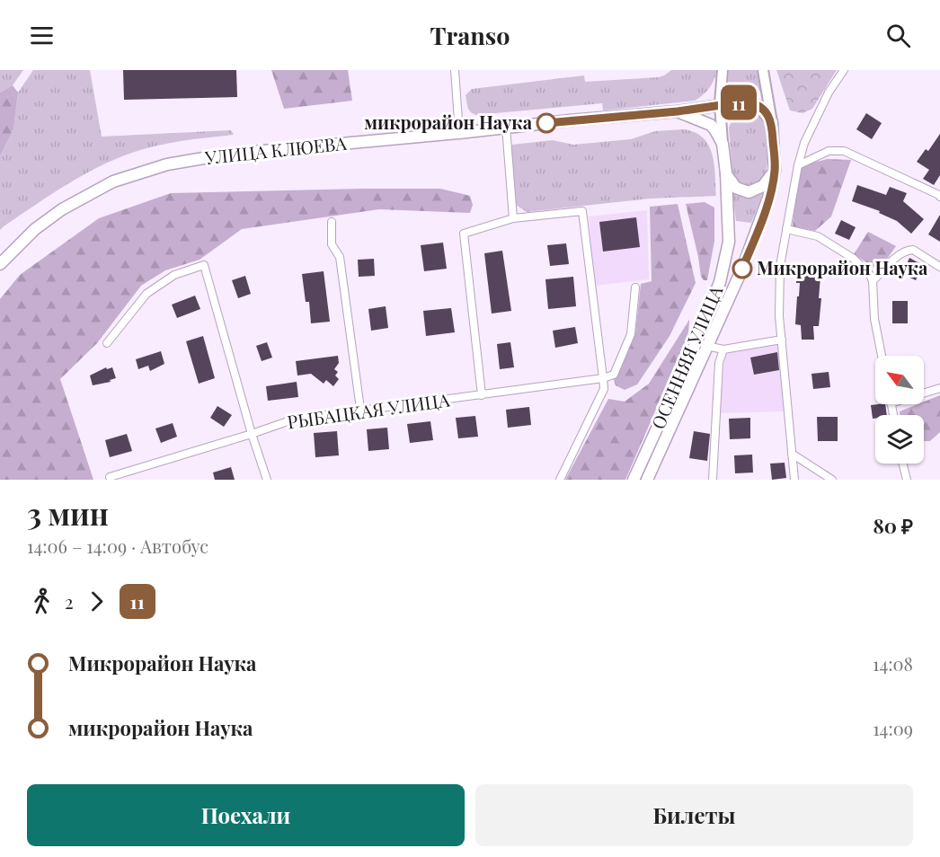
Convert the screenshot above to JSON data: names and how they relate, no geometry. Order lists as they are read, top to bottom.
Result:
{
  "streets": {
    "main road": ["УЛИЦА КЛЮЕВА", "ОСЕННЯЯ УЛИЦА"],
    "street": ["РЫБАЦКАЯ УЛИЦА"]
  },
  "crossings": [
    ["УЛИЦА КЛЮЕВА", "ОСЕННЯЯ УЛИЦА"]
  ],
  "places": ["микрорайон Наука", "Микрорайон Наука"],
  "lines": ["bus line 11"],
  "north": "top left",
  "page": {
    "header": "Transo",
    "on_map": "11",
    "heading": ["3 мин", "14:06 – 14:09 · Автобус", "80 ₽"],
    "legs": ["2", "11"],
    "list": [
      {
        "name": "Микрорайон Наука",
        "value": "14:08"
      },
      {
        "name": "микрорайон Наука",
        "value": "14:09"
      }
    ],
    "buttons": ["Поехали", "Билеты"]
  }
}
